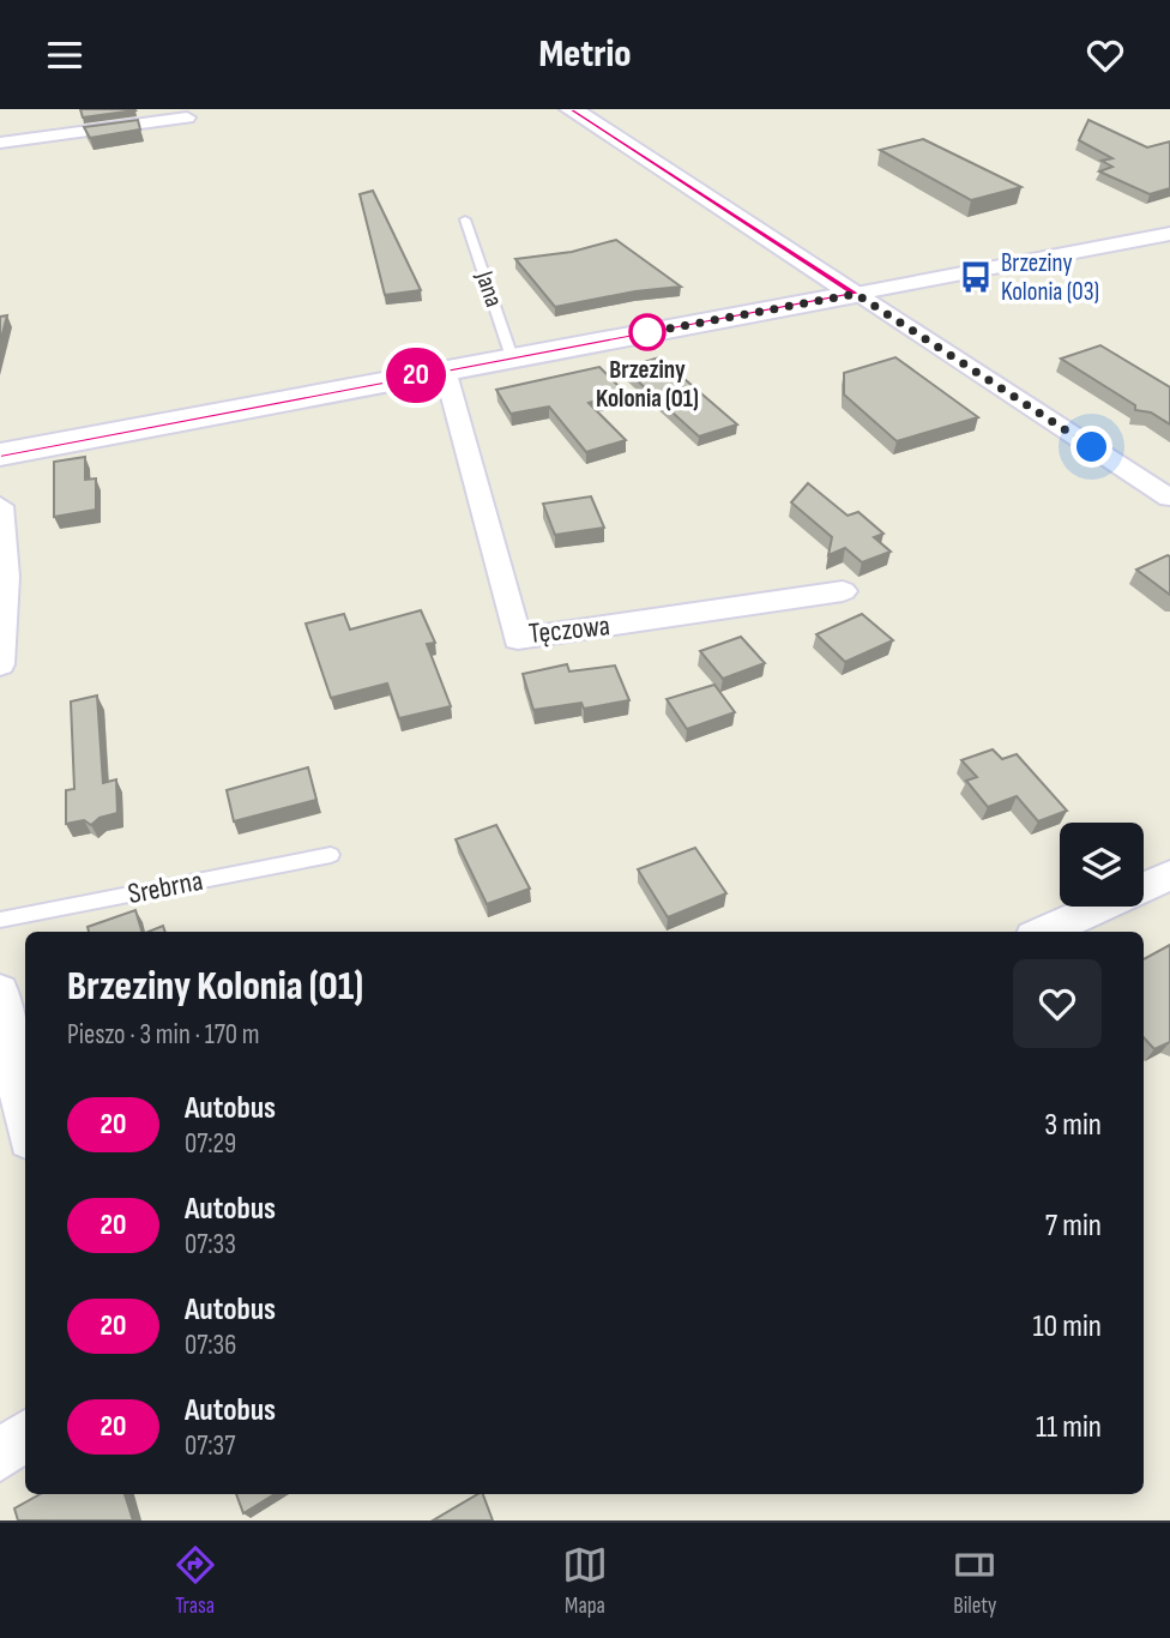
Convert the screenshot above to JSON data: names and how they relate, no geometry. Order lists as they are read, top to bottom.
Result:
{
  "streets": {
    "street": ["Tęczowa"],
    "lane": ["Jana", "Srebrna"]
  },
  "places": {
    "bus stop": ["Brzeziny Kolonia (03)"],
    "other": ["Brzeziny Kolonia (01)"]
  },
  "lines": ["bus line 20"],
  "page": {
    "header": "Metrio",
    "on_map": "20",
    "heading": ["Brzeziny Kolonia (01)", "Pieszo · 3 min · 170 m"],
    "list": [
      {
        "mark": "20",
        "name": "Autobus",
        "note": "07:29",
        "value": "3 min"
      },
      {
        "mark": "20",
        "name": "Autobus",
        "note": "07:33",
        "value": "7 min"
      },
      {
        "mark": "20",
        "name": "Autobus",
        "note": "07:36",
        "value": "10 min"
      },
      {
        "mark": "20",
        "name": "Autobus",
        "note": "07:37",
        "value": "11 min"
      }
    ],
    "tabs": ["Trasa", "Mapa", "Bilety"]
  }
}
